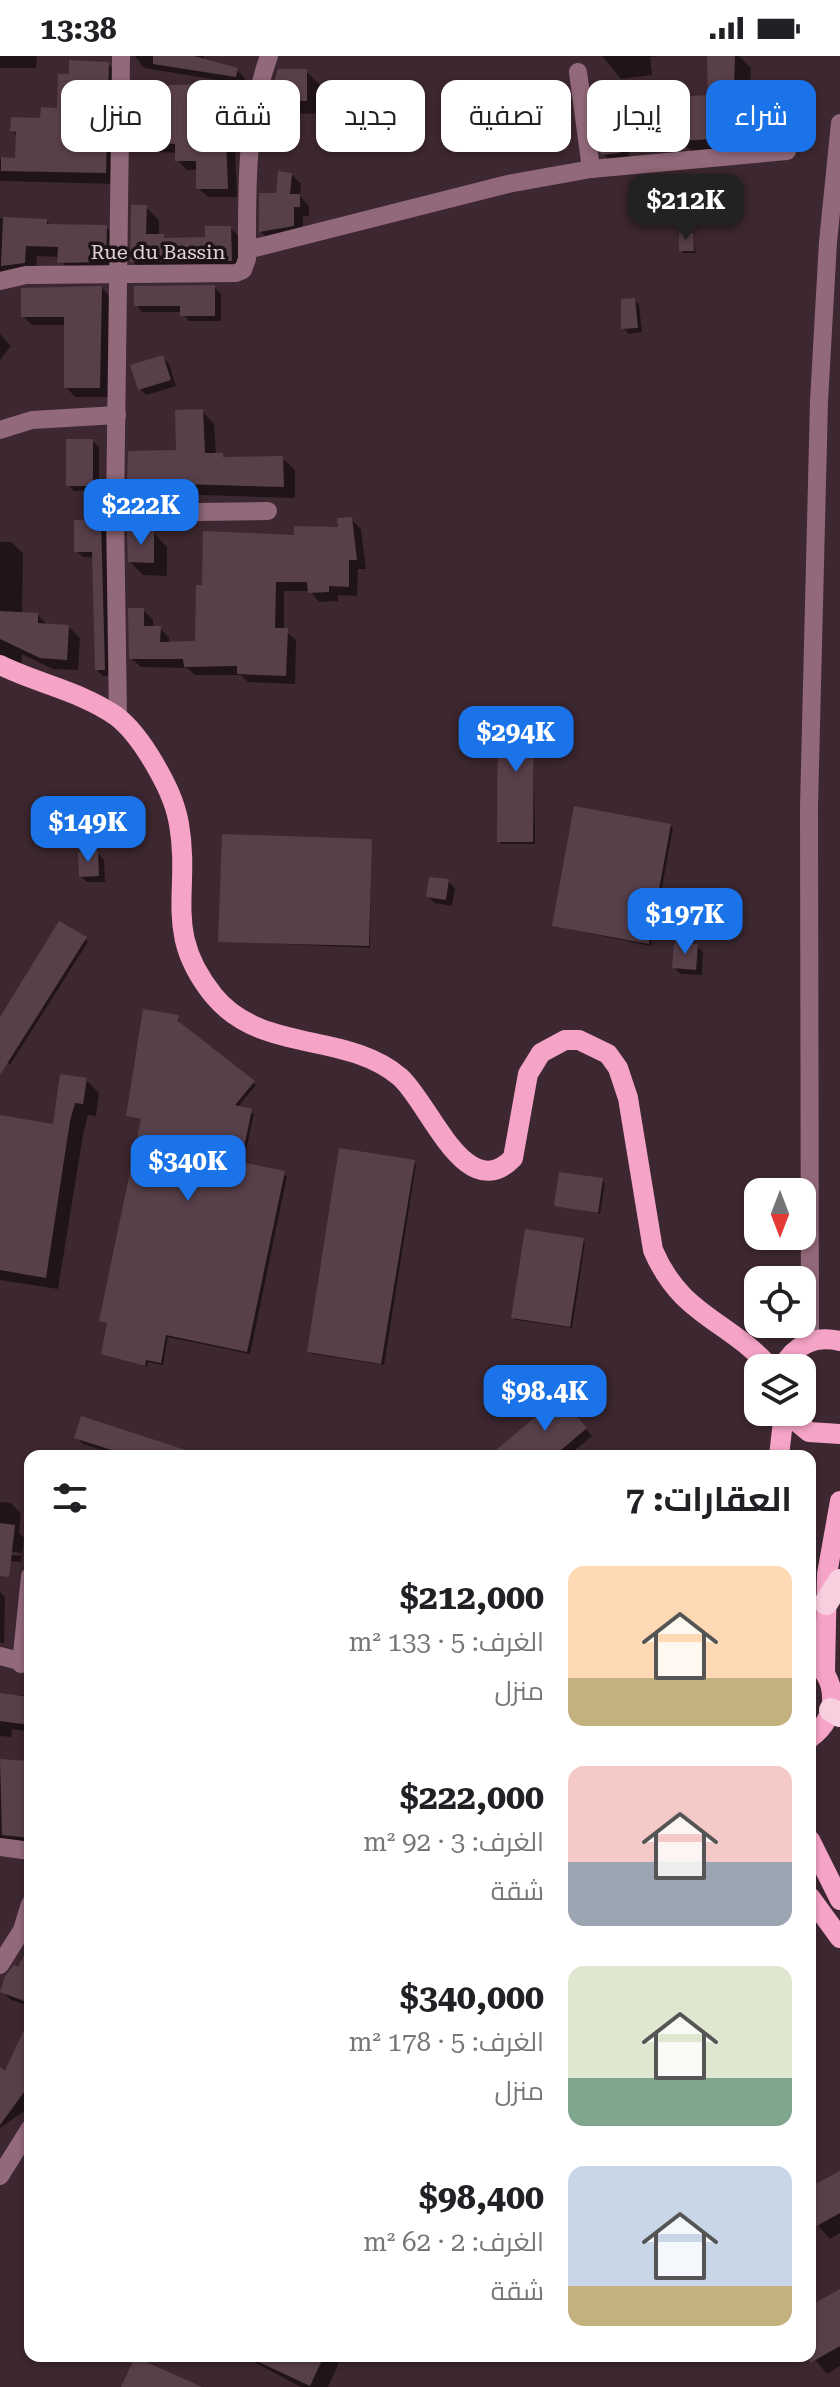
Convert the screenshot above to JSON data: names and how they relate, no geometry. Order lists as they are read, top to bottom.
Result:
{
  "streets": {
    "street": ["Rue du Bassin"]
  },
  "north": "bottom",
  "page": {
    "status": "13:38",
    "chip": [
      "شراء",
      "إيجار",
      "تصفية",
      "جديد",
      "شقة",
      "منزل"
    ],
    "price": [
      "$212K",
      "$222K",
      "$294K",
      "$149K",
      "$197K",
      "$340K",
      "$98.4K"
    ],
    "heading": "العقارات: 7",
    "list": [
      {
        "name": "$212,000",
        "note": "الغرف: 5 · 133 m² · منزل"
      },
      {
        "name": "$222,000",
        "note": "الغرف: 3 · 92 m² · شقة"
      },
      {
        "name": "$340,000",
        "note": "الغرف: 5 · 178 m² · منزل"
      },
      {
        "name": "$98,400",
        "note": "الغرف: 2 · 62 m² · شقة"
      }
    ]
  }
}
